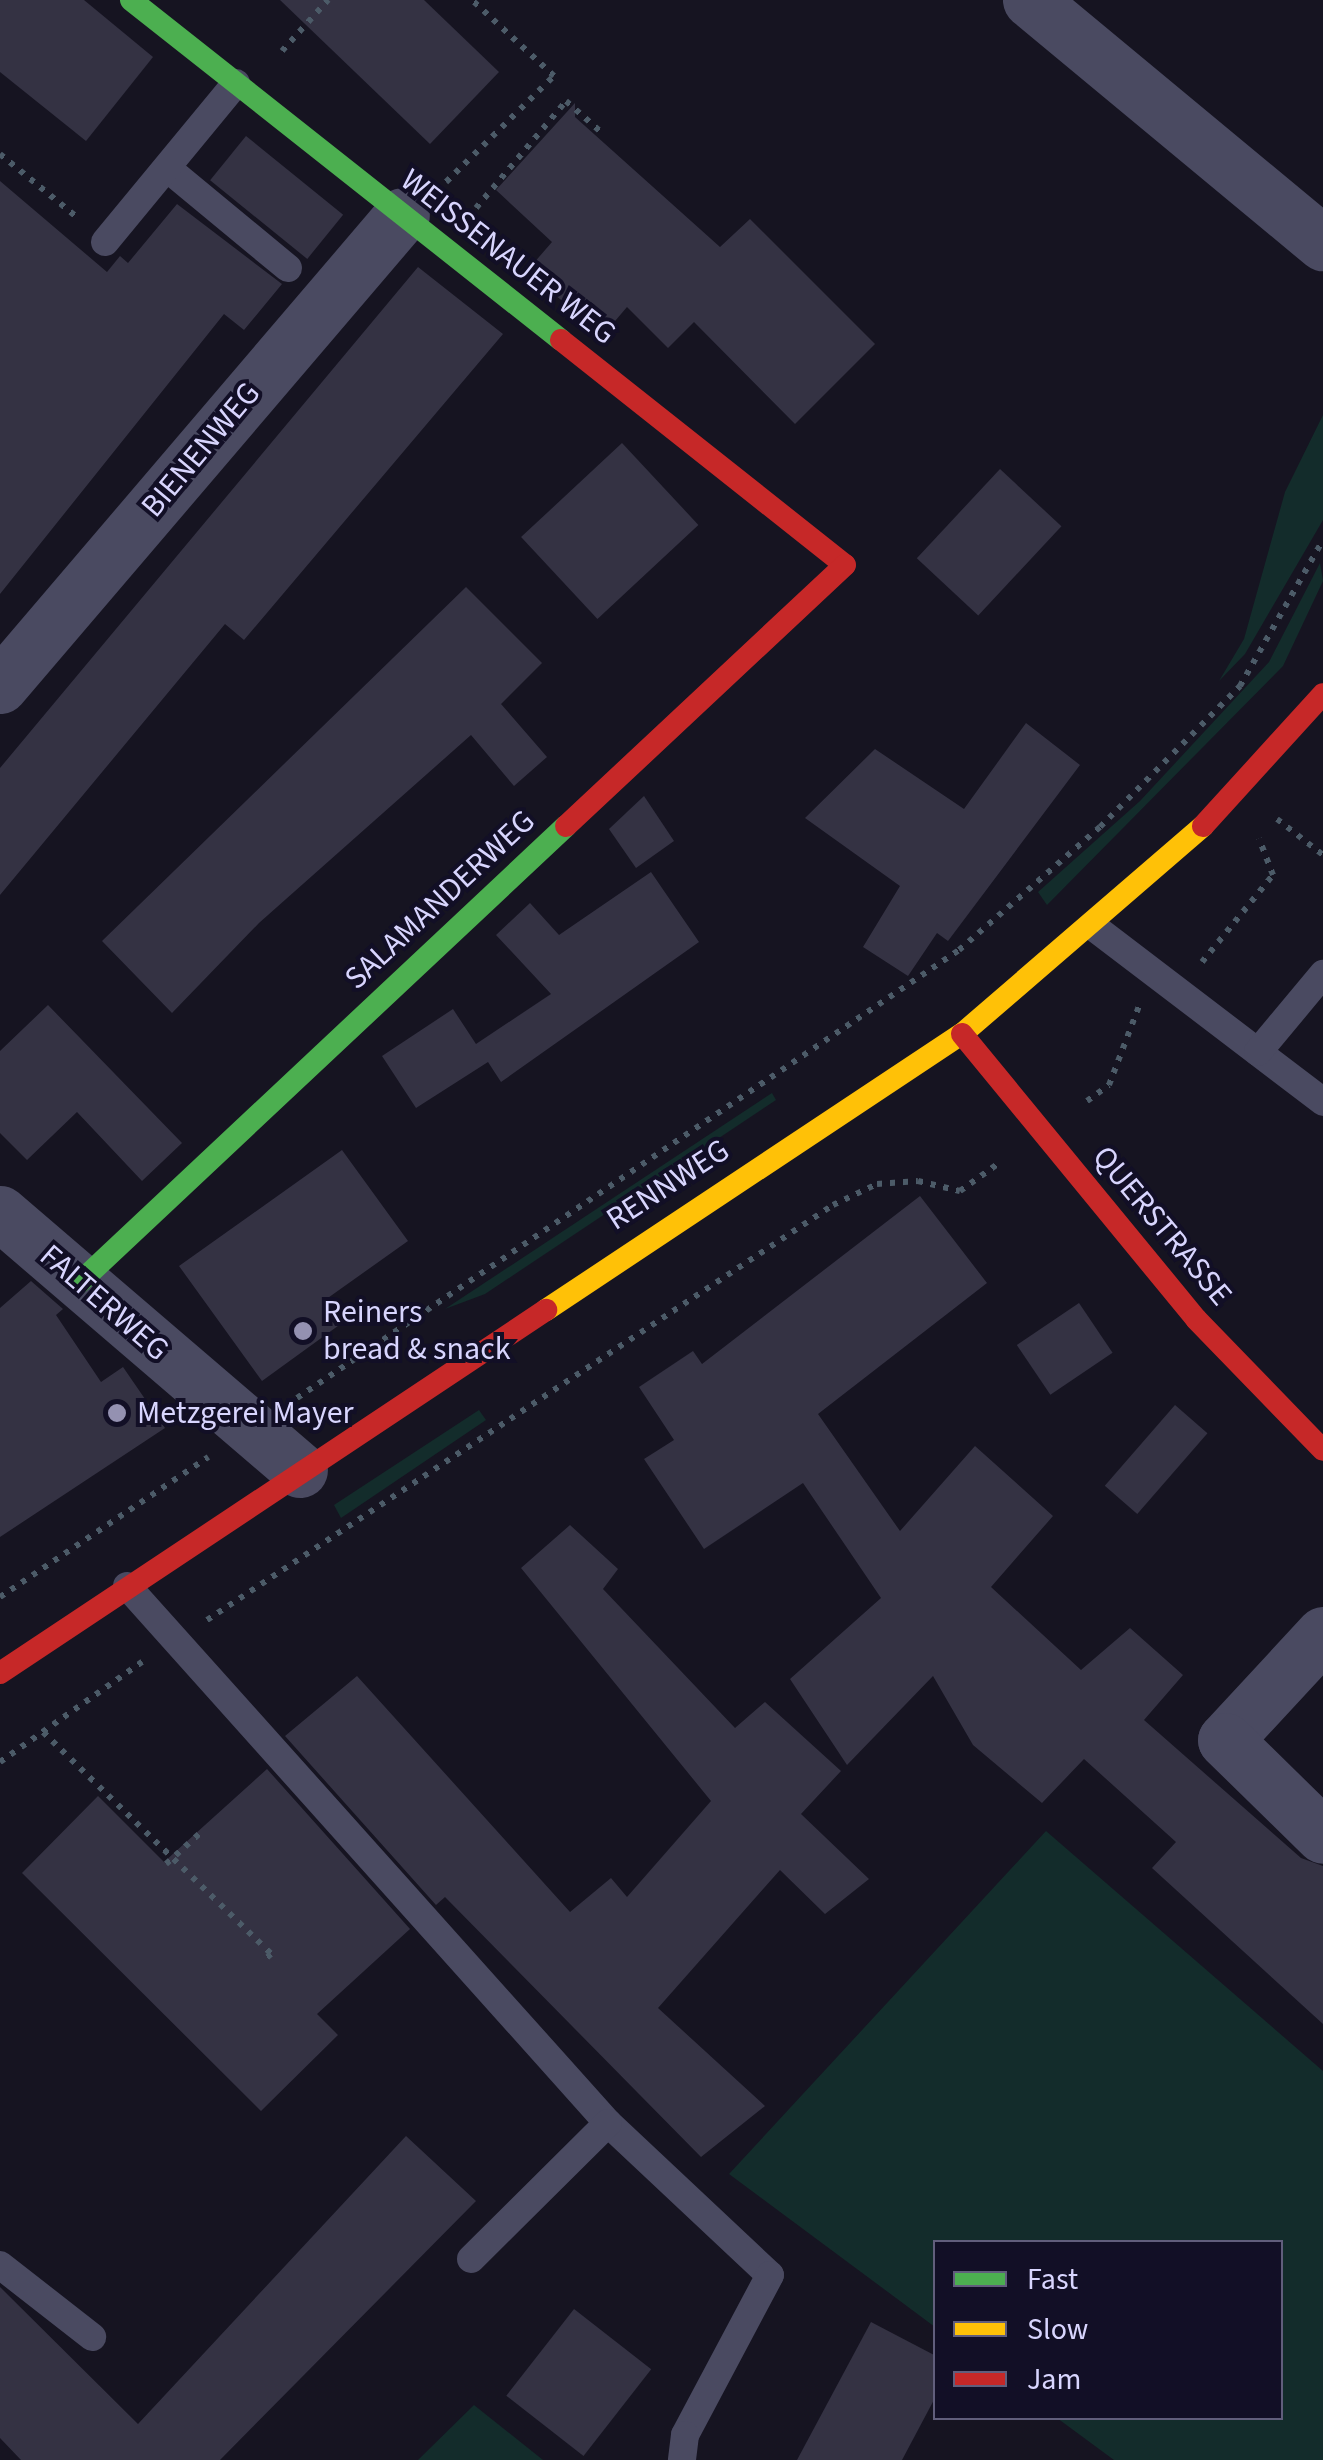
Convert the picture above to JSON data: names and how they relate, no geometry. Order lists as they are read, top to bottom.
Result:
{
  "streets": {
    "street": [
      "WEISSENAUER WEG",
      "BIENENWEG",
      "SALAMANDERWEG",
      "RENNWEG",
      "QUERSTRASSE",
      "FALTERWEG"
    ]
  },
  "crossings": [
    ["WEISSENAUER WEG", "BIENENWEG"],
    ["WEISSENAUER WEG", "SALAMANDERWEG"],
    ["SALAMANDERWEG", "FALTERWEG"],
    ["RENNWEG", "QUERSTRASSE"],
    ["RENNWEG", "FALTERWEG"]
  ],
  "places": ["Reiners bread & snack", "Metzgerei Mayer"],
  "legend": ["Fast", "Slow", "Jam"]
}
